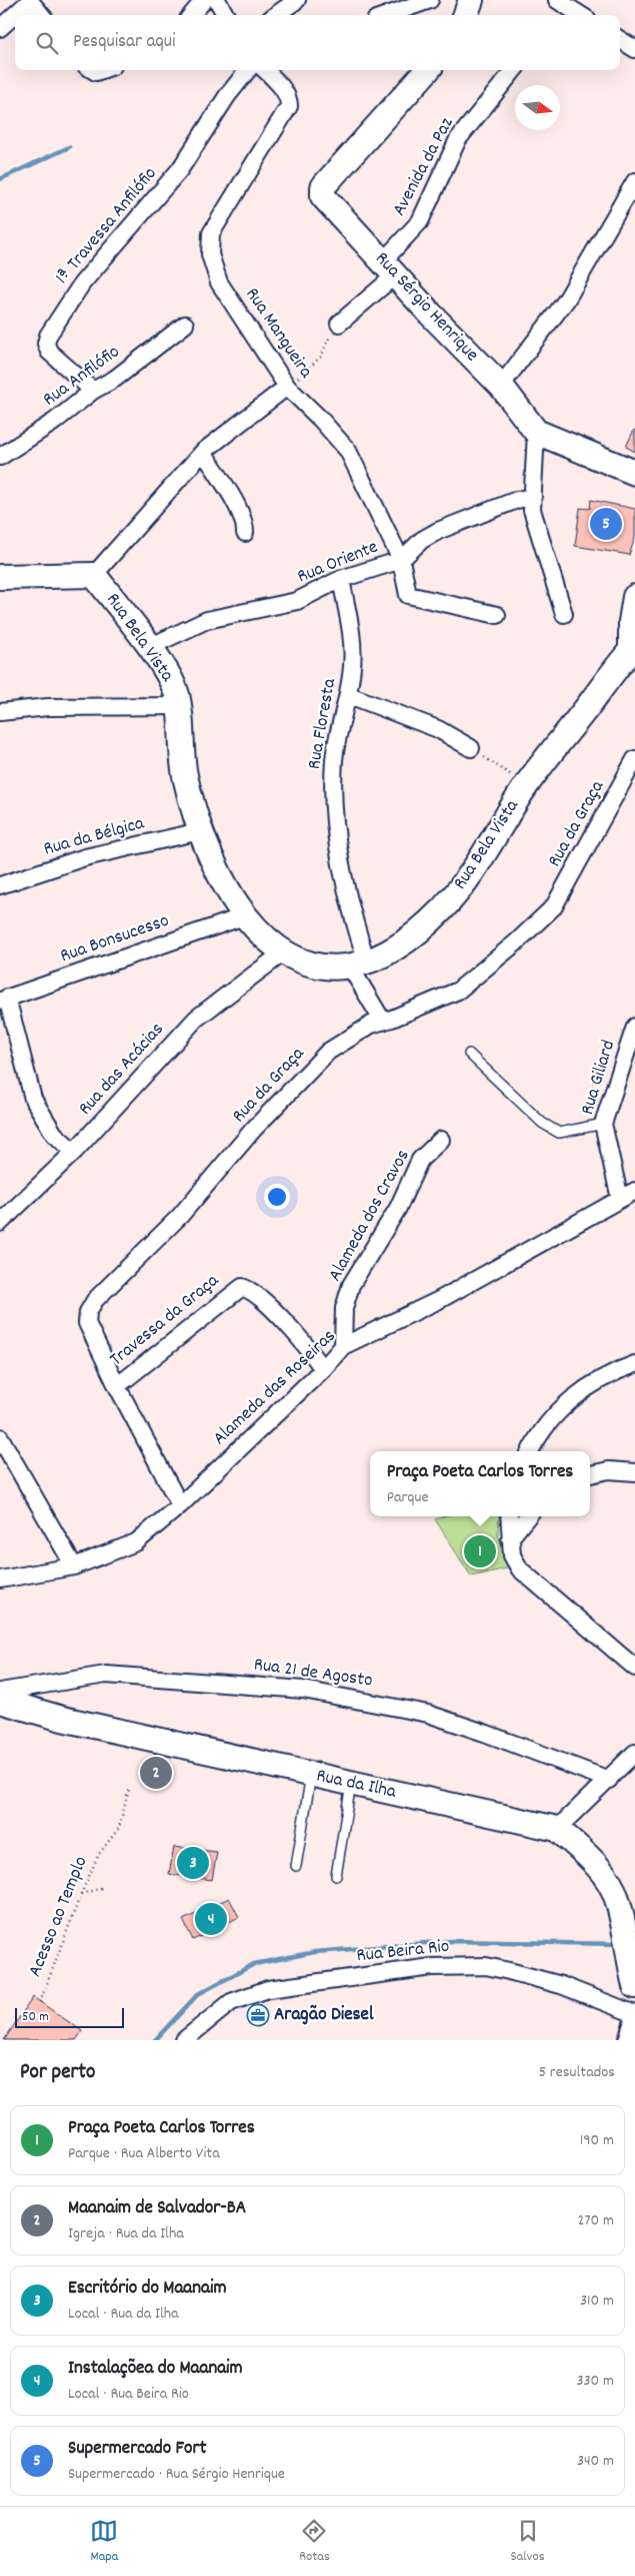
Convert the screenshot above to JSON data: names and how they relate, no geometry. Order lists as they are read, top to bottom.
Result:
{
  "streets": {
    "main road": ["Rua Sérgio Henrique", "Rua Bela Vista", "Rua da Ilha"],
    "street": [
      "Avenida da Paz",
      "1ª Travessa Anfilófio",
      "Rua Mangueira",
      "Rua Anfilófio",
      "Rua Oriente",
      "Rua Floresta",
      "Rua da Graça",
      "Rua da Bélgica",
      "Rua Bonsucesso",
      "Rua das Acácias",
      "Rua Giliard",
      "Alameda dos Cravos",
      "Travessa da Graça",
      "Alameda das Roseiras",
      "Rua 21 de Agosto",
      "Rua Beira Rio"
    ],
    "path": ["Acesso ao Templo"]
  },
  "crossings": [
    ["Avenida da Paz", "Rua Sérgio Henrique"],
    ["1ª Travessa Anfilófio", "Rua Anfilófio"],
    ["Rua Mangueira", "Rua Oriente"],
    ["Rua Oriente", "Rua Bela Vista"],
    ["Rua Oriente", "Rua Floresta"],
    ["Rua Bela Vista", "Rua Floresta"],
    ["Rua Bela Vista", "Rua da Bélgica"],
    ["Rua Bela Vista", "Rua Bonsucesso"],
    ["Rua Bela Vista", "Rua das Acácias"],
    ["Rua Floresta", "Rua da Graça"],
    ["Rua da Graça", "Travessa da Graça"],
    ["Rua da Graça", "Alameda das Roseiras"],
    ["Rua Giliard", "Alameda das Roseiras"],
    ["Alameda dos Cravos", "Alameda das Roseiras"],
    ["Travessa da Graça", "Alameda das Roseiras"]
  ],
  "places": {
    "office": ["Aragão Diesel"]
  },
  "scale_bar": "50 m",
  "north": "right",
  "page": {
    "search": "Pesquisar aqui",
    "pins": [
      "5",
      "1",
      "2",
      "3",
      "4"
    ],
    "popup": ["Praça Poeta Carlos Torres", "Parque"],
    "scale": "50 m",
    "heading": ["Por perto", "5 resultados"],
    "list": [
      {
        "mark": "1",
        "name": "Praça Poeta Carlos Torres",
        "note": "Parque · Rua Alberto Vita",
        "value": "190 m"
      },
      {
        "mark": "2",
        "name": "Maanaim de Salvador-BA",
        "note": "Igreja · Rua da Ilha",
        "value": "270 m"
      },
      {
        "mark": "3",
        "name": "Escritório do Maanaim",
        "note": "Local · Rua da Ilha",
        "value": "310 m"
      },
      {
        "mark": "4",
        "name": "Instalaçõea do Maanaim",
        "note": "Local · Rua Beira Rio",
        "value": "330 m"
      },
      {
        "mark": "5",
        "name": "Supermercado Fort",
        "note": "Supermercado · Rua Sérgio Henrique",
        "value": "340 m"
      }
    ],
    "nav": ["Mapa", "Rotas", "Salvos"]
  }
}
